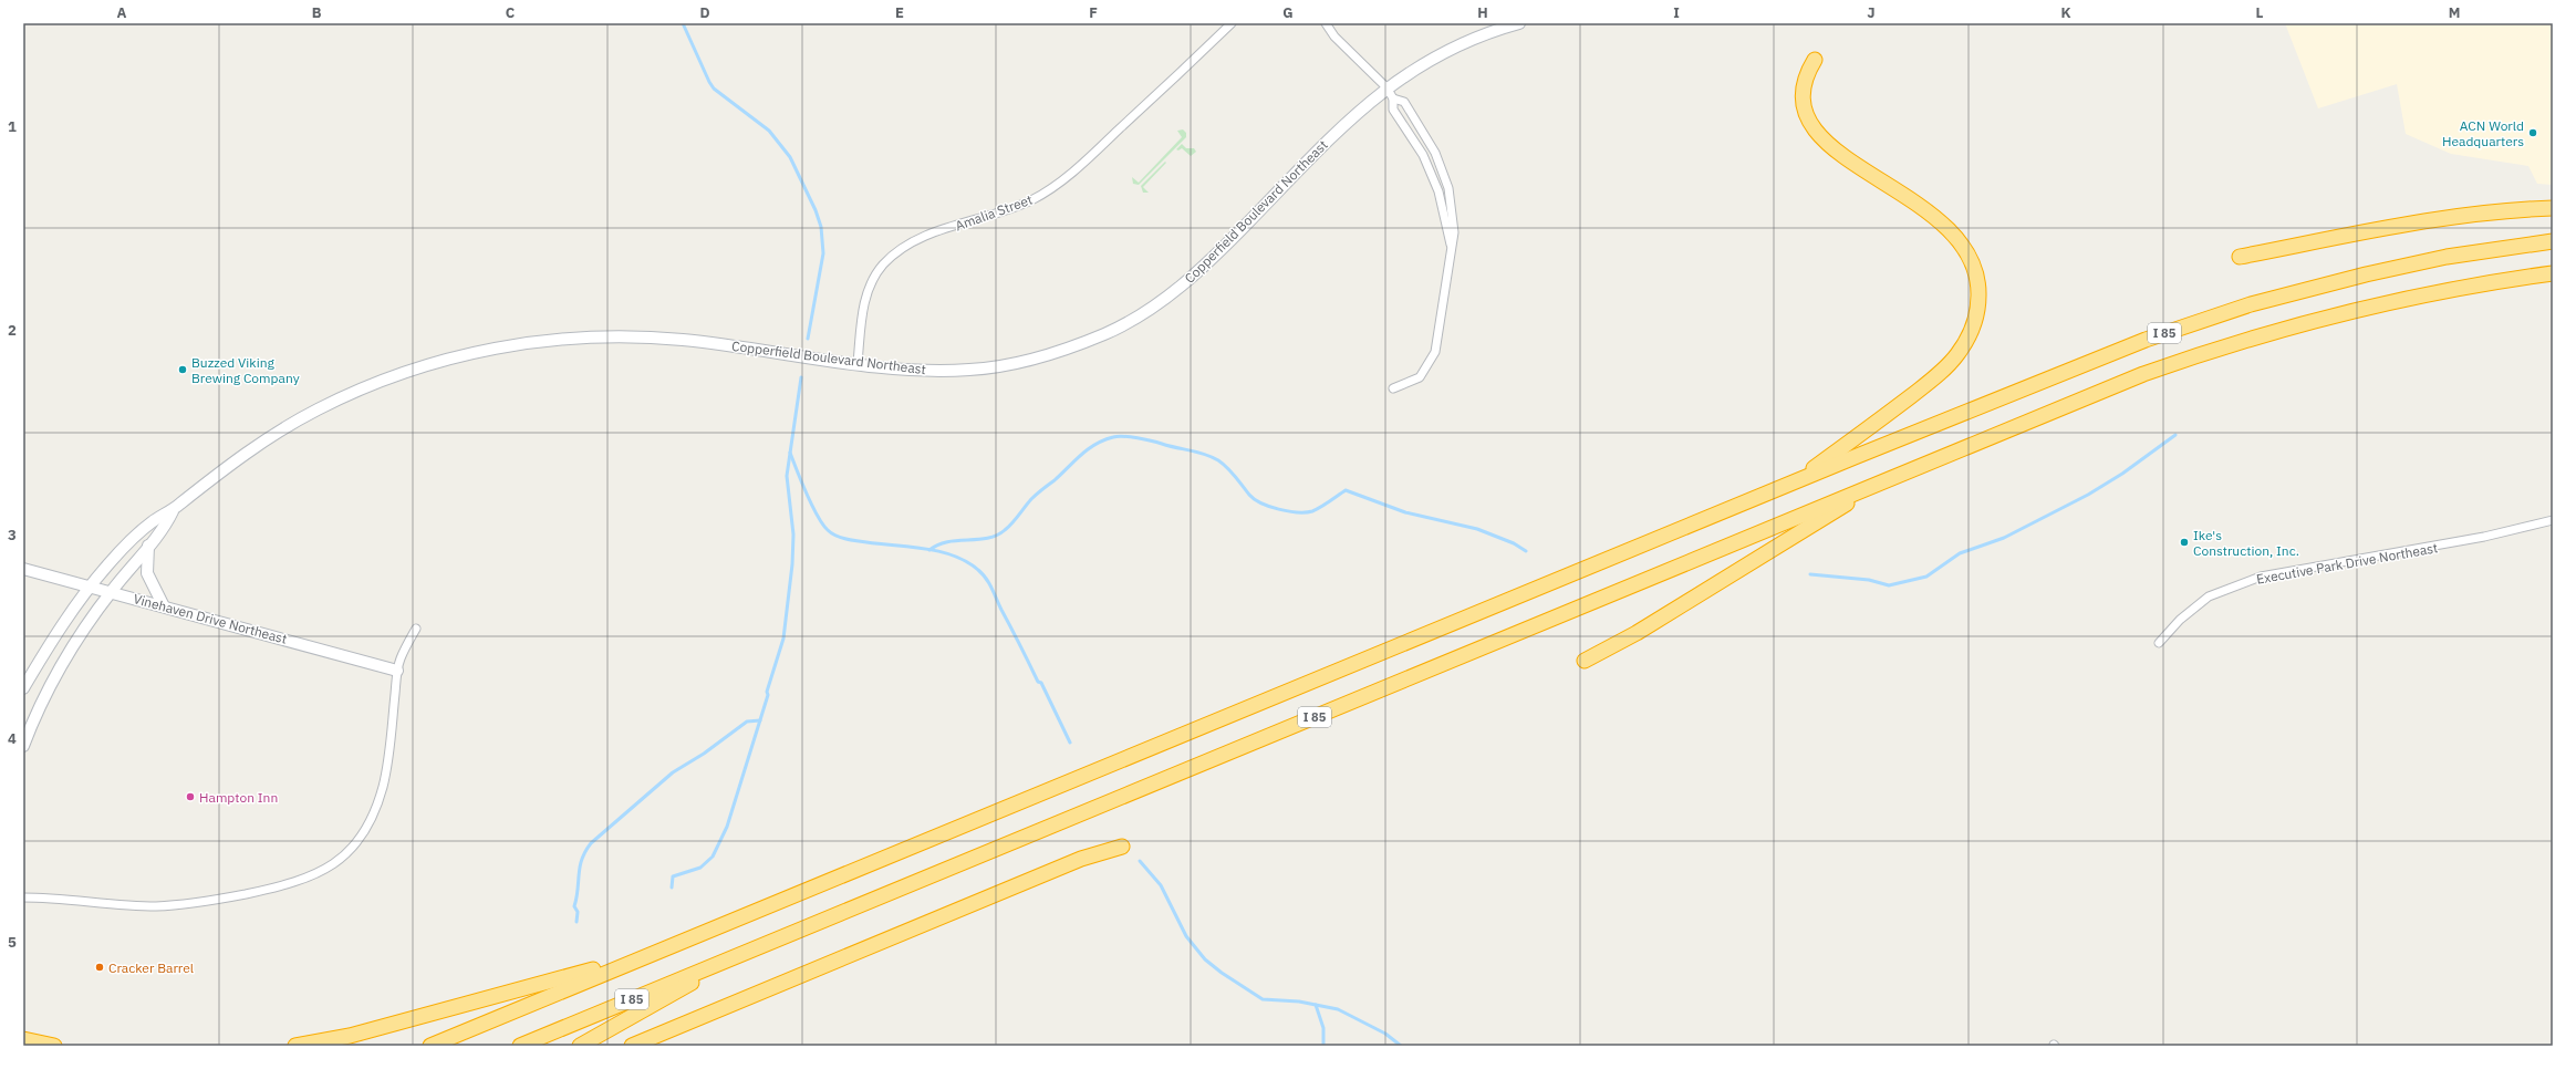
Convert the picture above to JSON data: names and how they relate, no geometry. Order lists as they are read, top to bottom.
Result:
{
  "streets": {
    "highway": ["I 85"],
    "main road": ["Copperfield Boulevard Northeast", "Vinehaven Drive Northeast"],
    "street": ["Amalia Street", "Executive Park Drive Northeast"]
  },
  "crossings": [
    ["Copperfield Boulevard Northeast", "Amalia Street"],
    ["Copperfield Boulevard Northeast", "Vinehaven Drive Northeast"]
  ],
  "places": [
    "ACN World Headquarters",
    "Buzzed Viking Brewing Company",
    "Ike's Construction, Inc.",
    "Hampton Inn",
    "Cracker Barrel"
  ],
  "grid": {
    "columns": [
      "A",
      "B",
      "C",
      "D",
      "E",
      "F",
      "G",
      "H",
      "I",
      "J",
      "K",
      "L",
      "M"
    ],
    "rows": [
      "1",
      "2",
      "3",
      "4",
      "5"
    ]
  }
}
